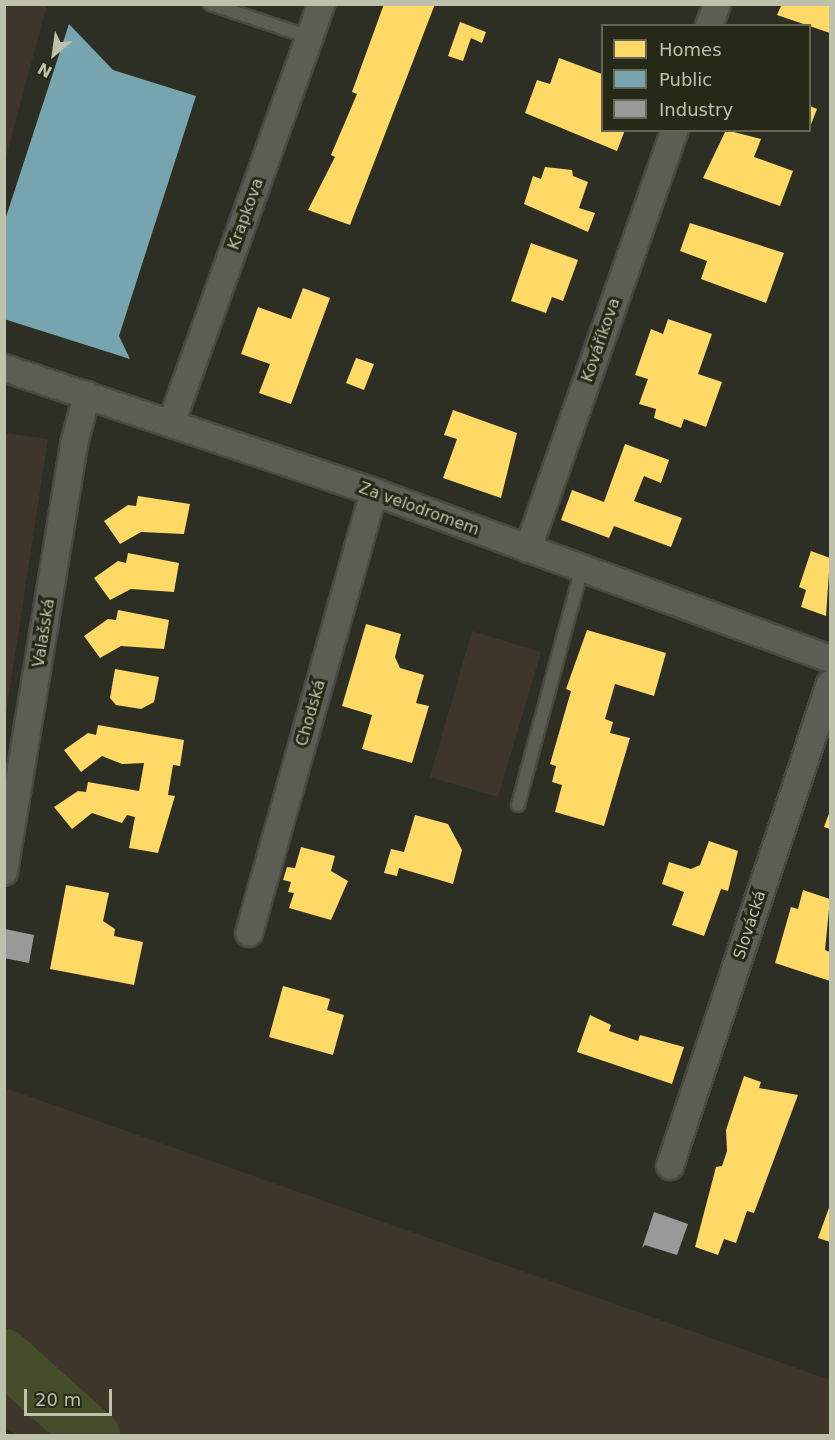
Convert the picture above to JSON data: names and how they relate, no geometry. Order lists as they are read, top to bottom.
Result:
{
  "streets": {
    "street": [
      "Krapkova",
      "Kováříkova",
      "Za velodromem",
      "Valašská",
      "Chodská",
      "Slovácká"
    ]
  },
  "crossings": [
    ["Krapkova", "Za velodromem"],
    ["Kováříkova", "Za velodromem"],
    ["Za velodromem", "Valašská"],
    ["Za velodromem", "Chodská"]
  ],
  "legend": ["Homes", "Public", "Industry"],
  "scale_bar": "20 m",
  "north": "bottom left"
}
